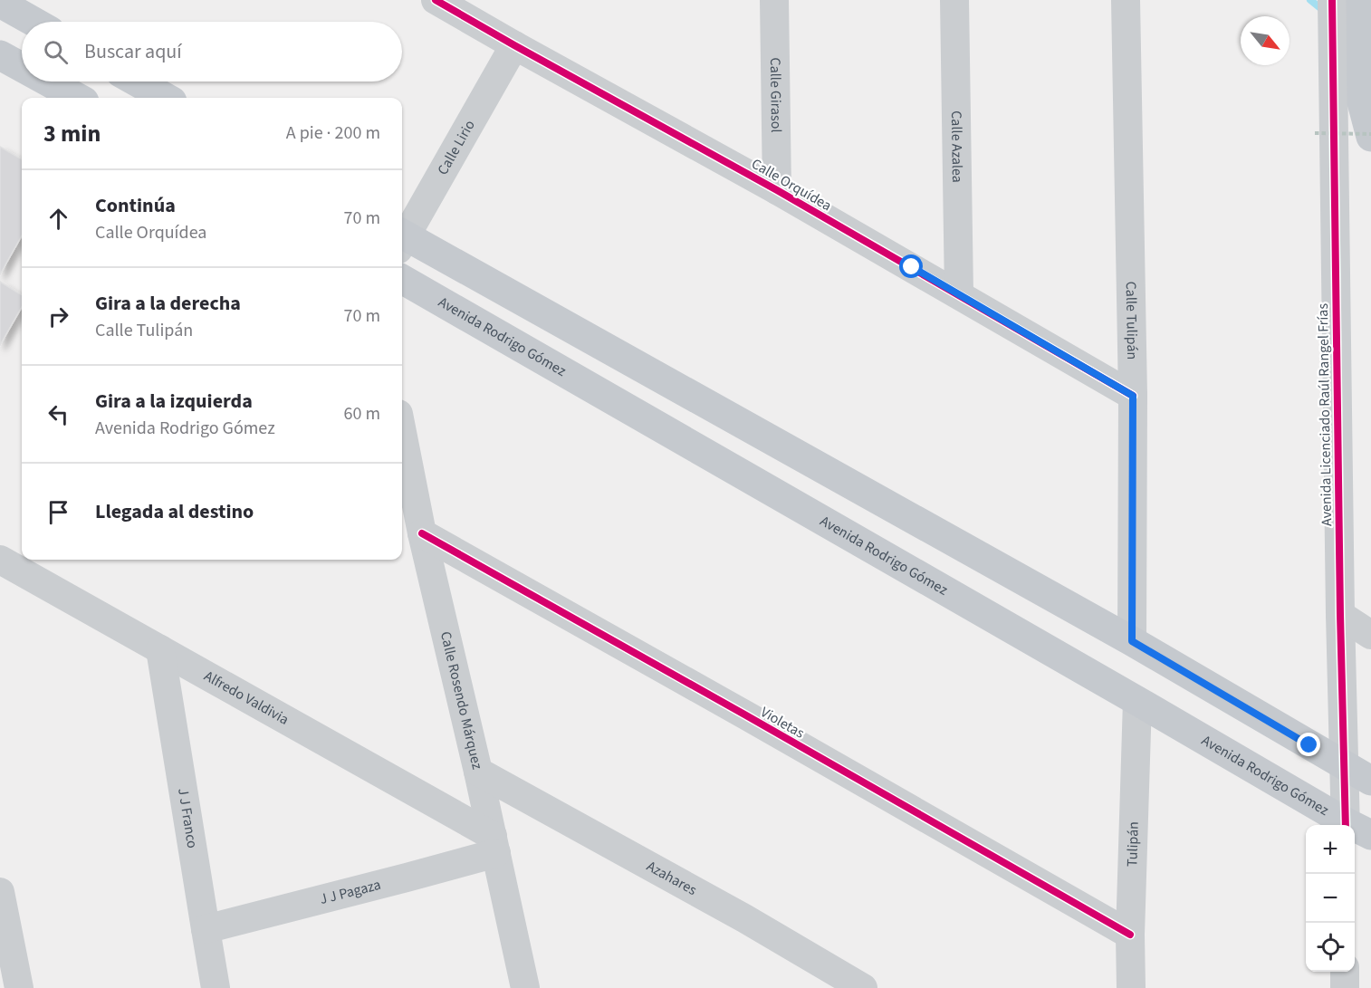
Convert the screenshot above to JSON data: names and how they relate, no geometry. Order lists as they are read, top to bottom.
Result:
{
  "streets": {
    "main road": ["Avenida Rodrigo Gómez"],
    "street": [
      "Calle Girasol",
      "Calle Lirio",
      "Calle Azalea",
      "Calle Orquídea",
      "Calle Tulipán",
      "Avenida Licenciado Raúl Rangel Frías",
      "Alfredo Valdivia",
      "Calle Rosendo Márquez",
      "Violetas",
      "J J Franco",
      "Tulipán",
      "Azahares",
      "J J Pagaza"
    ]
  },
  "crossings": [
    ["Calle Girasol", "Calle Orquídea"],
    ["Calle Lirio", "Calle Orquídea"],
    ["Calle Azalea", "Calle Orquídea"],
    ["Calle Orquídea", "Calle Tulipán"],
    ["Avenida Rodrigo Gómez", "Tulipán"],
    ["Alfredo Valdivia", "Calle Rosendo Márquez"],
    ["Alfredo Valdivia", "J J Franco"],
    ["Alfredo Valdivia", "J J Pagaza"],
    ["Calle Rosendo Márquez", "Violetas"],
    ["Calle Rosendo Márquez", "Azahares"],
    ["Calle Rosendo Márquez", "J J Pagaza"],
    ["Violetas", "Tulipán"],
    ["J J Franco", "J J Pagaza"]
  ],
  "north": "bottom right",
  "page": {
    "search": "Buscar aquí",
    "heading": ["3 min", "A pie · 200 m"],
    "list": [
      ["Continúa", "Calle Orquídea", "70 m"],
      ["Gira a la derecha", "Calle Tulipán", "70 m"],
      ["Gira a la izquierda", "Avenida Rodrigo Gómez", "60 m"],
      "Llegada al destino"
    ],
    "map_buttons": ["+", "−"]
  }
}
